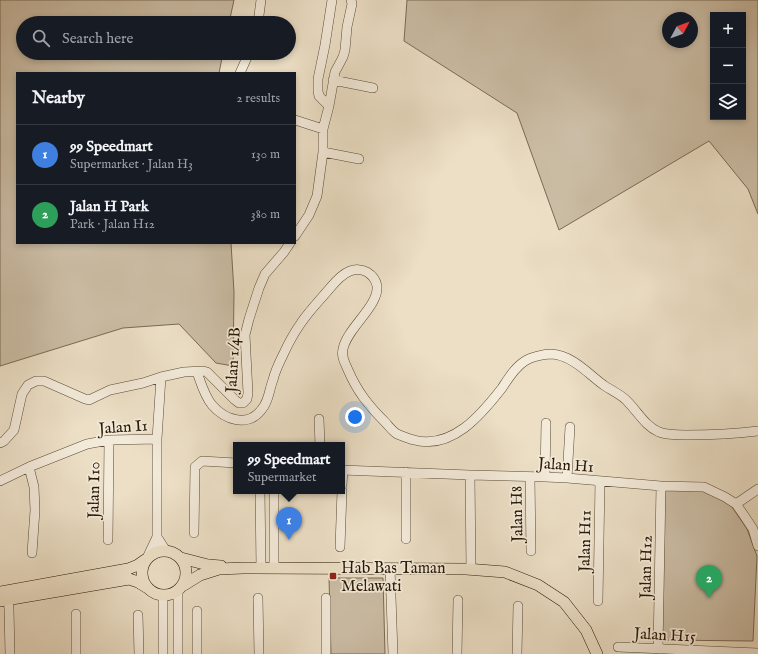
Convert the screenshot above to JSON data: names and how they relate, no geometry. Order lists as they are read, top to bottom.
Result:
{
  "streets": {
    "street": [
      "Jalan 1/4B",
      "Jalan I1",
      "Jalan H1",
      "Jalan I10",
      "Jalan H8",
      "Jalan H11",
      "Jalan H12",
      "Jalan H15"
    ]
  },
  "crossings": [
    ["Jalan I1", "Jalan I10"],
    ["Jalan H1", "Jalan H8"],
    ["Jalan H1", "Jalan H11"],
    ["Jalan H1", "Jalan H12"],
    ["Jalan H12", "Jalan H15"]
  ],
  "places": {
    "transit": ["Hab Bas Taman Melawati"]
  },
  "north": "top right",
  "page": {
    "map_buttons": ["+", "−"],
    "search": "Search here",
    "heading": ["Nearby", "2 results"],
    "list": [
      {
        "mark": "1",
        "name": "99 Speedmart",
        "note": "Supermarket · Jalan H3",
        "value": "130 m"
      },
      {
        "mark": "2",
        "name": "Jalan H Park",
        "note": "Park · Jalan H12",
        "value": "380 m"
      }
    ],
    "popup": ["99 Speedmart", "Supermarket"],
    "pins": ["1", "2"]
  }
}
